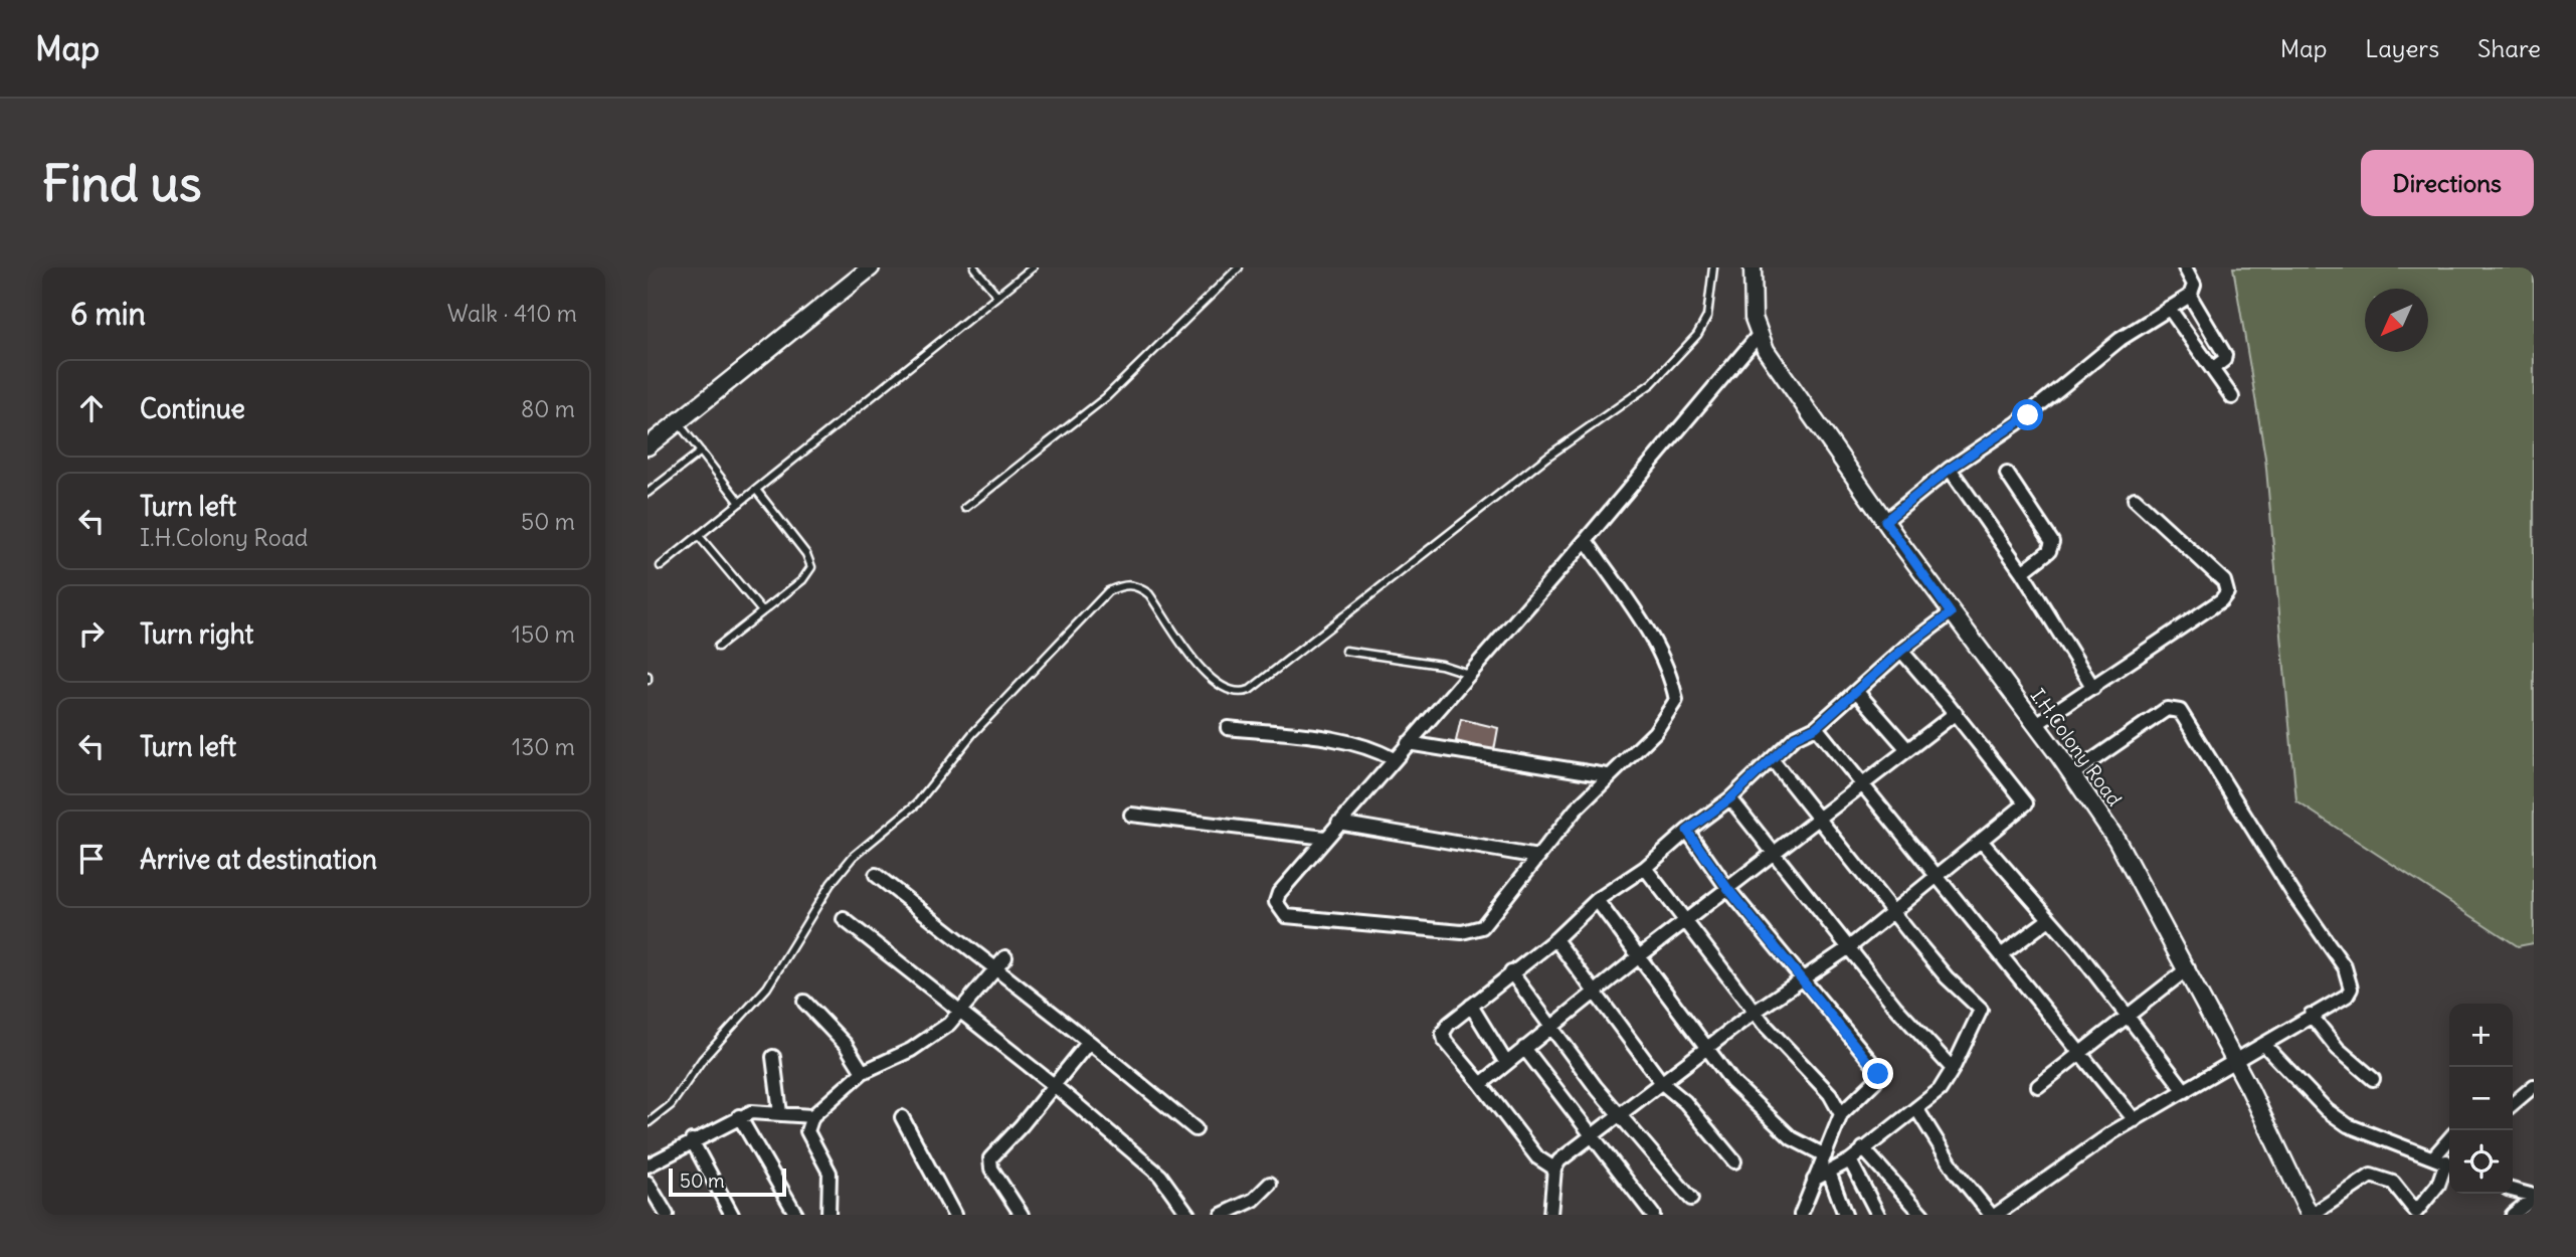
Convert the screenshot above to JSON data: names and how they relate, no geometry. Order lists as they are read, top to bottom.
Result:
{
  "streets": {
    "street": ["I.H.Colony Road"]
  },
  "scale_bar": "50 m",
  "north": "bottom left",
  "page": {
    "header": "Map",
    "nav": ["Map", "Layers", "Share"],
    "buttons": "Directions",
    "title": "Find us",
    "heading": ["6 min", "Walk · 410 m"],
    "list": [
      ["Continue", "80 m"],
      ["Turn left", "I.H.Colony Road", "50 m"],
      ["Turn right", "150 m"],
      ["Turn left", "130 m"],
      "Arrive at destination"
    ],
    "map_buttons": ["+", "−"],
    "scale": "50 m"
  }
}
